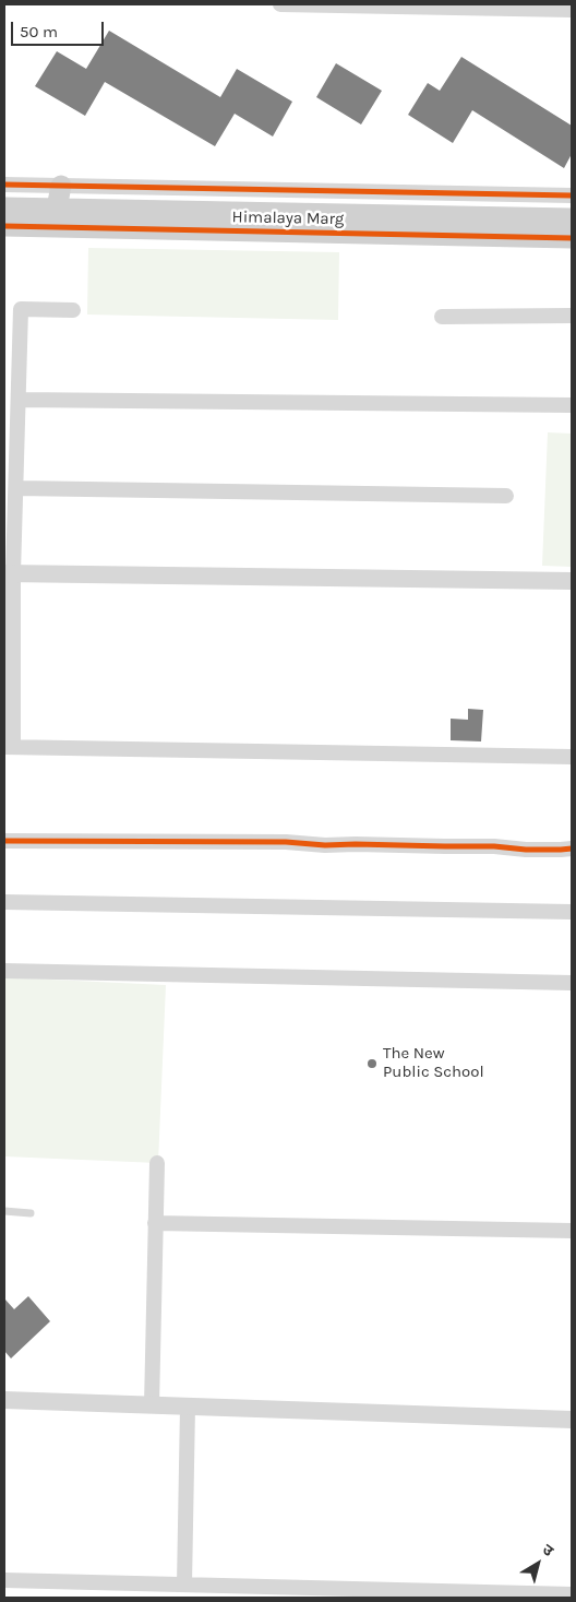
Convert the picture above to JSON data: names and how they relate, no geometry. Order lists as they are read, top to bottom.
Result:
{
  "streets": {
    "main road": ["Himalaya Marg"]
  },
  "places": ["The New Public School"],
  "scale_bar": "50 m",
  "north": "top right"
}
